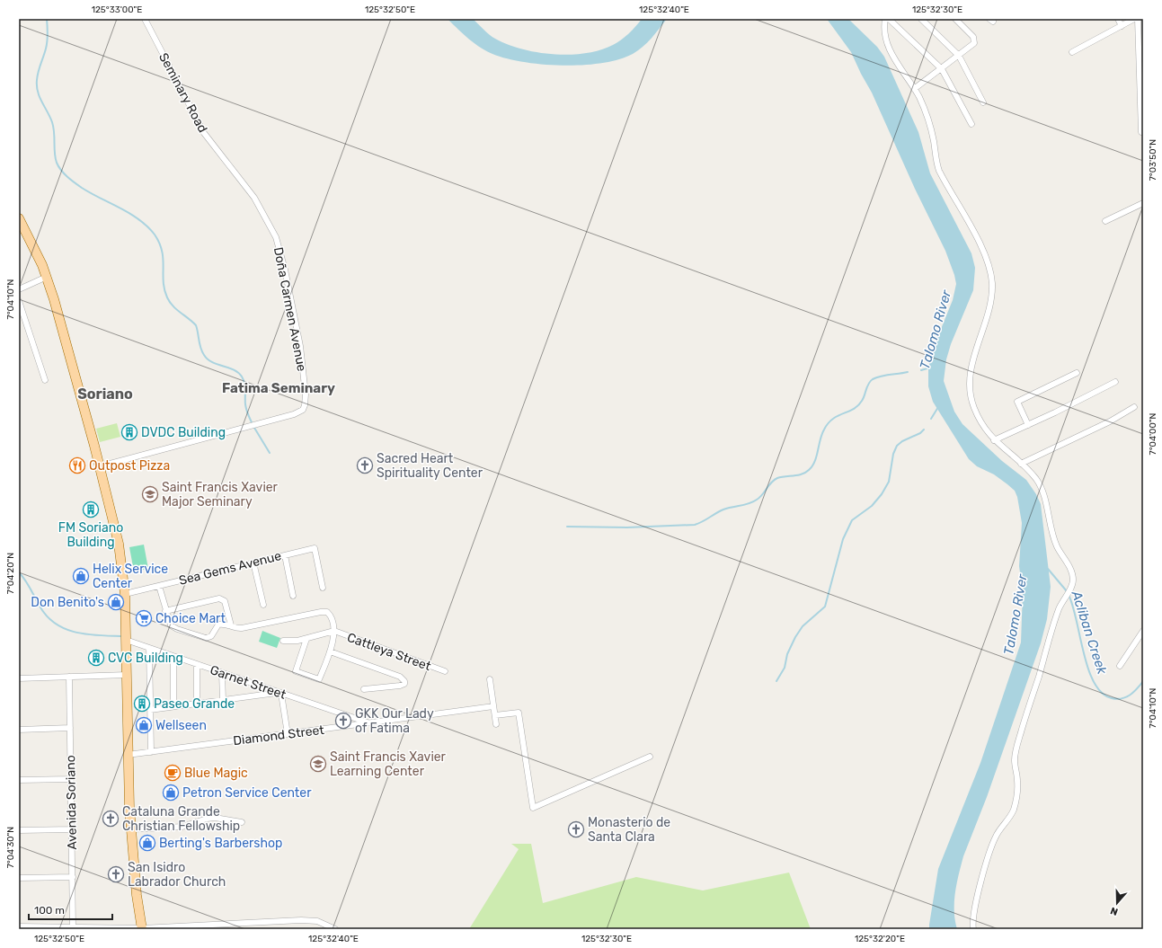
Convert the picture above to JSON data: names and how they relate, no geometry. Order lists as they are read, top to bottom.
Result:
{
  "streets": {
    "street": [
      "Seminary Road",
      "Doña Carmen Avenue",
      "Sea Gems Avenue",
      "Cattleya Street",
      "Garnet Street",
      "Diamond Street",
      "Avenida Soriano"
    ]
  },
  "crossings": [
    ["Seminary Road", "Doña Carmen Avenue"],
    ["Garnet Street", "Diamond Street"]
  ],
  "districts": ["Fatima Seminary", "Soriano"],
  "water": ["Talomo River", "Acliban Creek"],
  "places": {
    "building": [
      "DVDC Building",
      "FM Soriano Building",
      "CVC Building",
      "Paseo Grande"
    ],
    "restaurant": ["Outpost Pizza"],
    "church": [
      "Sacred Heart Spirituality Center",
      "GKK Our Lady of Fatima",
      "Cataluna Grande Christian Fellowship",
      "Monasterio de Santa Clara",
      "San Isidro Labrador Church"
    ],
    "school or university": ["Saint Francis Xavier Major Seminary", "Saint Francis Xavier Learning Center"],
    "shop": [
      "Helix Service Center",
      "Don Benito's",
      "Wellseen",
      "Petron Service Center",
      "Berting's Barbershop"
    ],
    "supermarket": ["Choice Mart"],
    "cafe": ["Blue Magic"]
  },
  "scale_bar": "100 m",
  "north": "bottom",
  "coordinates": [
    "125°33'00\"E",
    "125°32'50\"E",
    "125°32'40\"E",
    "125°32'30\"E",
    "7°03'50\"N",
    "7°04'10\"N",
    "7°04'00\"N",
    "7°04'20\"N",
    "7°04'30\"N",
    "125°32'20\"E"
  ]
}
